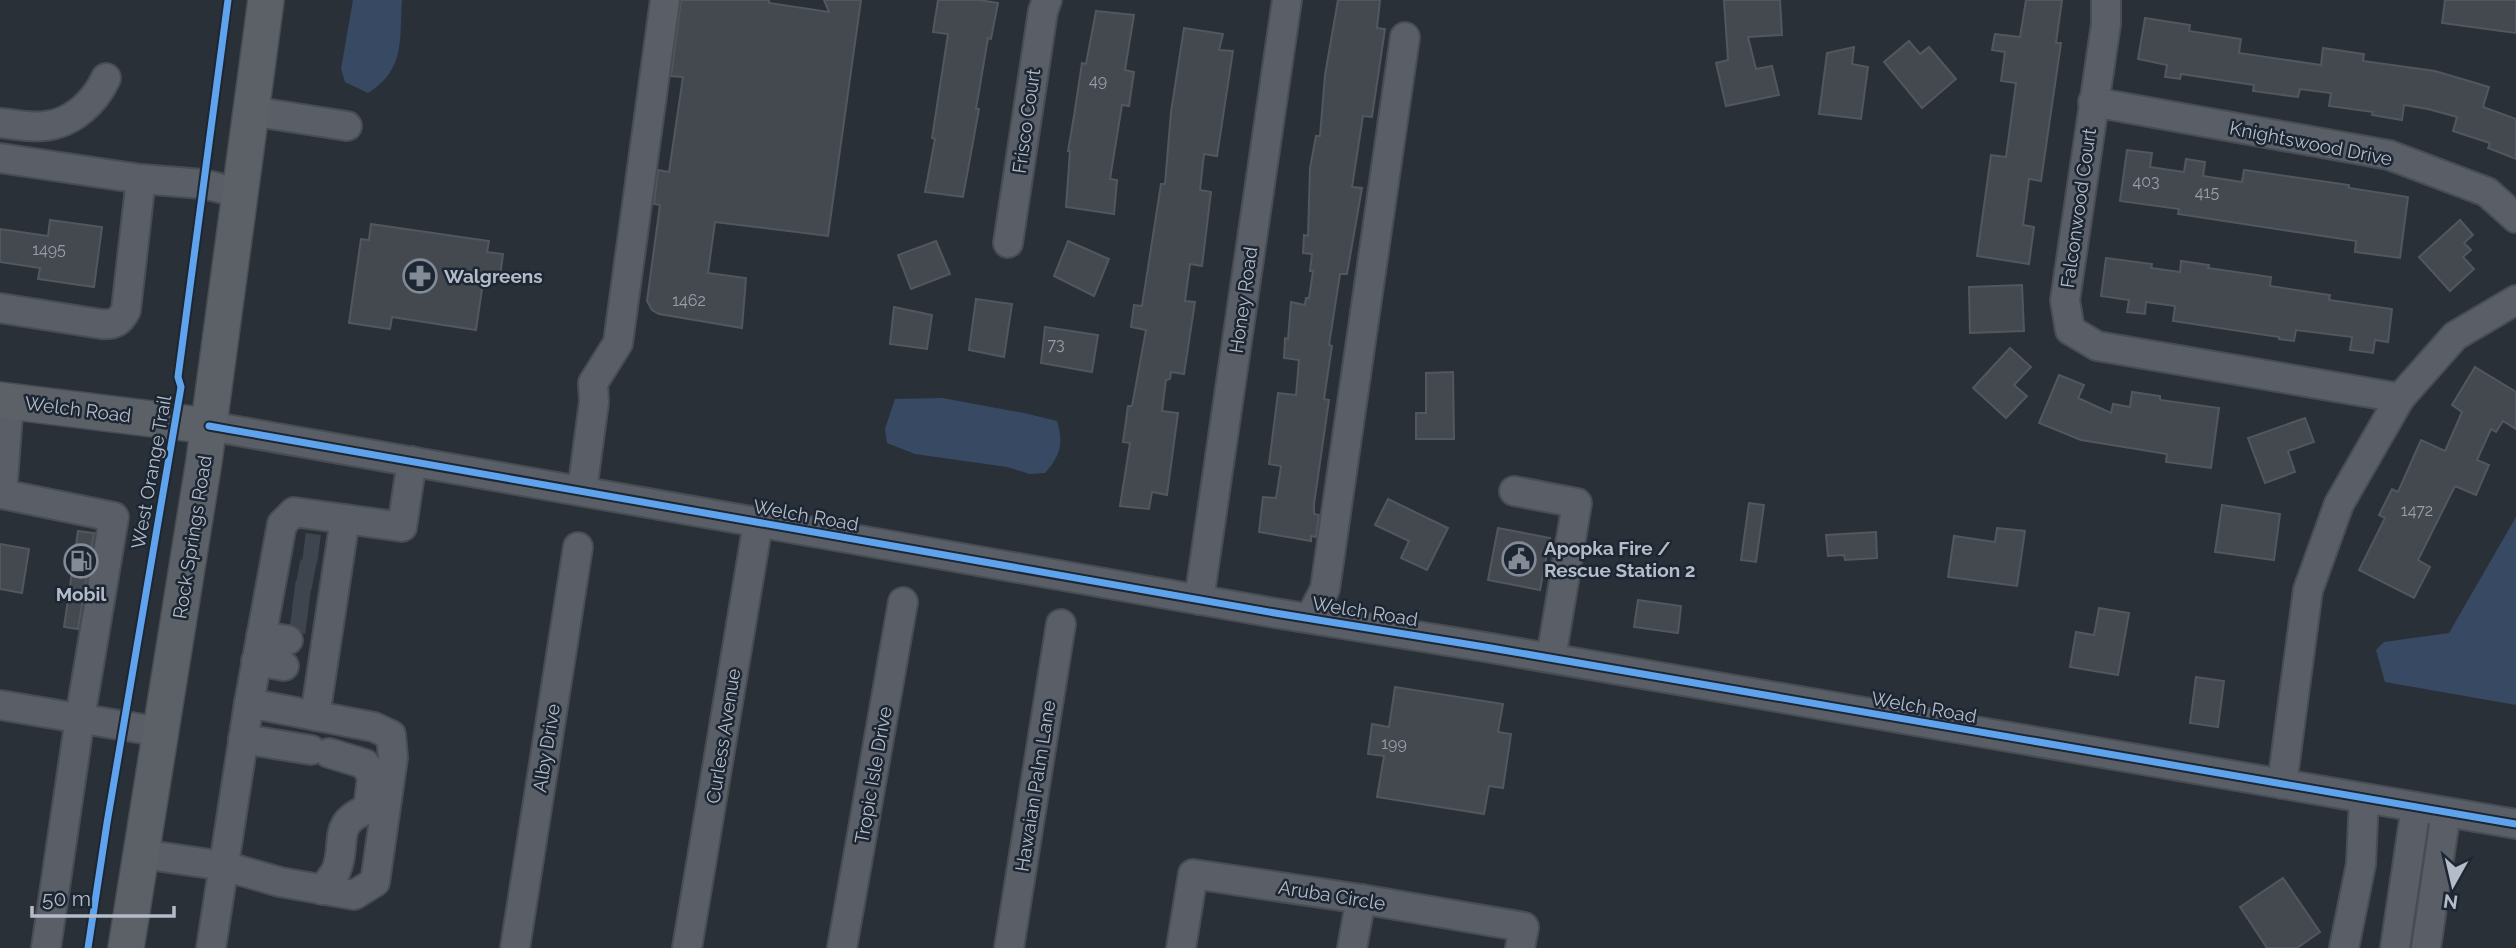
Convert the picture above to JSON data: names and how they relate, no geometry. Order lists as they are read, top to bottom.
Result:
{
  "streets": {
    "main road": ["Welch Road", "Rock Springs Road"],
    "street": [
      "Frisco Court",
      "Knightswood Drive",
      "Falconwood Court",
      "Honey Road",
      "Curless Avenue",
      "Alby Drive",
      "Tropic Isle Drive",
      "Hawaian Palm Lane",
      "Aruba Circle"
    ],
    "cycle path": ["West Orange Trail"]
  },
  "crossings": [
    ["Knightswood Drive", "Falconwood Court"],
    ["Honey Road", "Welch Road"],
    ["Welch Road", "Rock Springs Road"],
    ["Welch Road", "Curless Avenue"]
  ],
  "places": {
    "pharmacy": ["Walgreens"],
    "public building": ["Apopka Fire / Rescue Station 2"],
    "fuel station": ["Mobil"]
  },
  "house_numbers": [
    "49",
    "403",
    "415",
    "1495",
    "1462",
    "73",
    "1472",
    "199"
  ],
  "scale_bar": "50 m",
  "north": "bottom"
}
